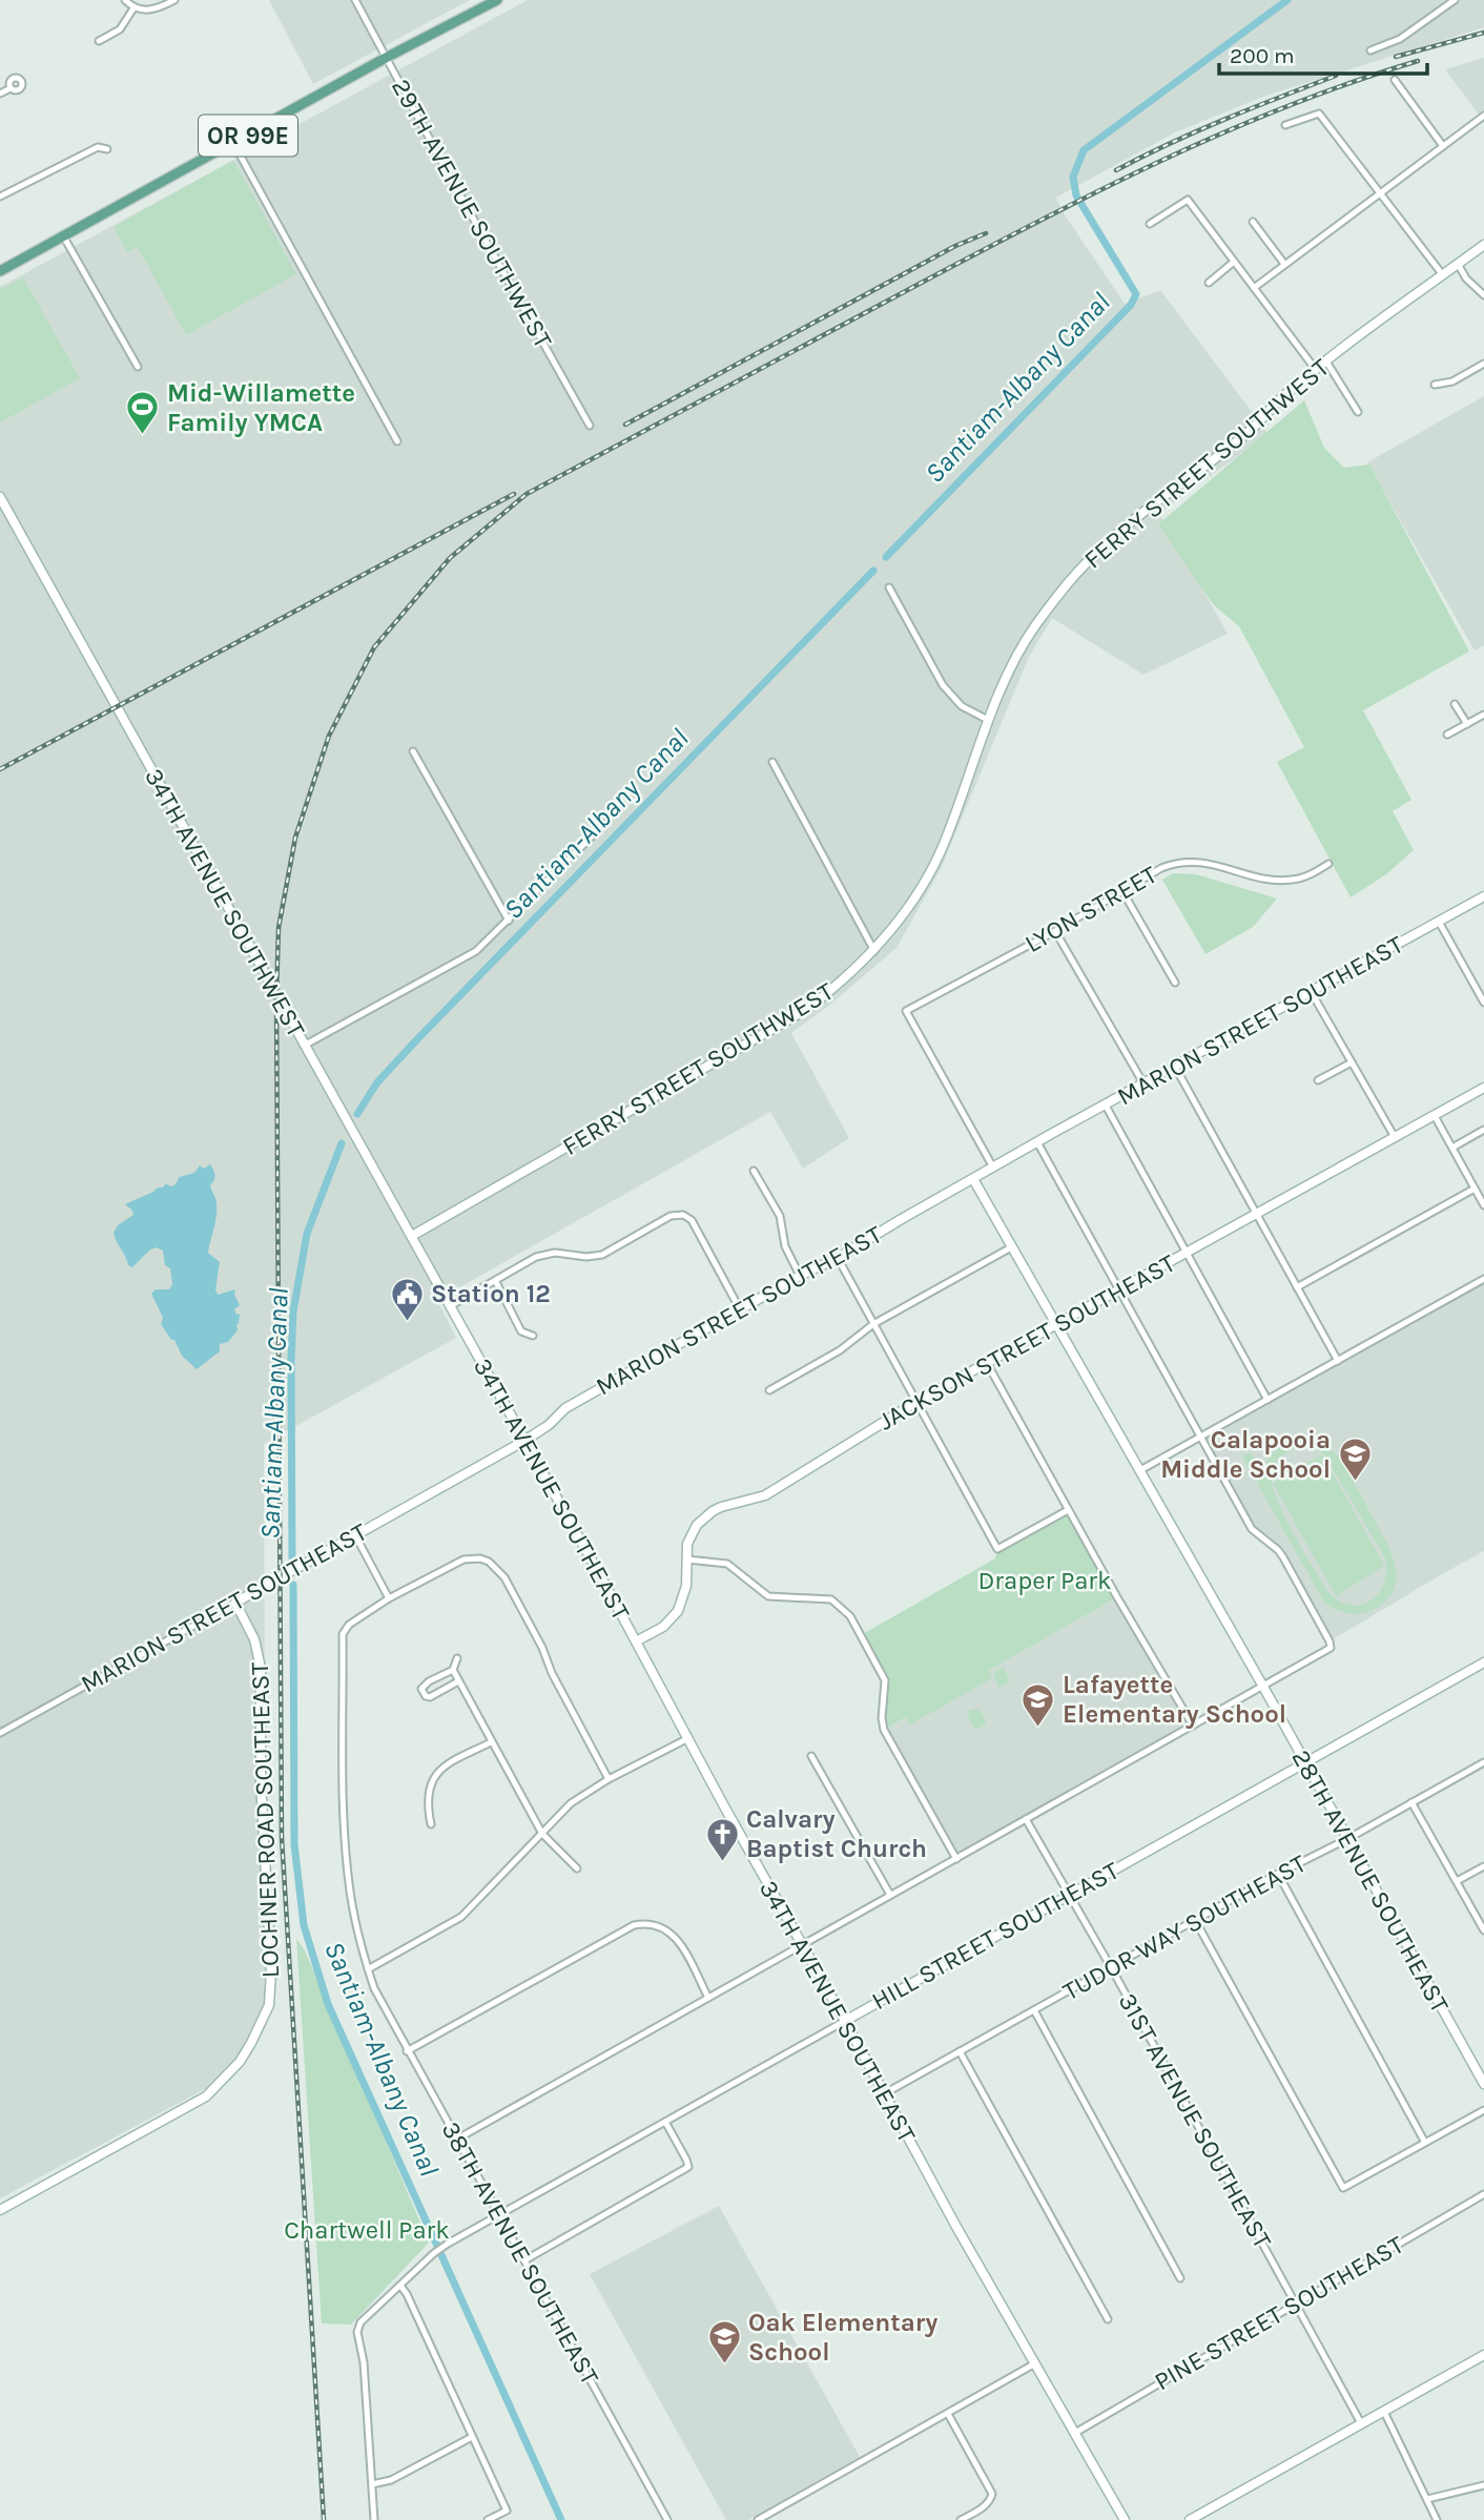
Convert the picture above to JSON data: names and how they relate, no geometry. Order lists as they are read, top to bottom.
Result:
{
  "streets": {
    "main road": ["OR 99E"],
    "street": [
      "29TH AVENUE SOUTHWEST",
      "FERRY STREET SOUTHWEST",
      "34TH AVENUE SOUTHWEST",
      "LYON STREET",
      "MARION STREET SOUTHEAST",
      "JACKSON STREET SOUTHEAST",
      "34TH AVENUE SOUTHEAST",
      "LOCHNER ROAD SOUTHEAST",
      "28TH AVENUE SOUTHEAST",
      "TUDOR WAY SOUTHEAST",
      "HILL STREET SOUTHEAST",
      "31ST AVENUE SOUTHEAST",
      "38TH AVENUE SOUTHEAST",
      "PINE STREET SOUTHEAST"
    ]
  },
  "crossings": [
    ["OR 99E", "29TH AVENUE SOUTHWEST"],
    ["FERRY STREET SOUTHWEST", "34TH AVENUE SOUTHWEST"],
    ["34TH AVENUE SOUTHWEST", "34TH AVENUE SOUTHEAST"],
    ["LYON STREET", "MARION STREET SOUTHEAST"],
    ["MARION STREET SOUTHEAST", "34TH AVENUE SOUTHEAST"],
    ["MARION STREET SOUTHEAST", "LOCHNER ROAD SOUTHEAST"],
    ["MARION STREET SOUTHEAST", "28TH AVENUE SOUTHEAST"],
    ["JACKSON STREET SOUTHEAST", "34TH AVENUE SOUTHEAST"],
    ["JACKSON STREET SOUTHEAST", "28TH AVENUE SOUTHEAST"],
    ["34TH AVENUE SOUTHEAST", "TUDOR WAY SOUTHEAST"],
    ["34TH AVENUE SOUTHEAST", "HILL STREET SOUTHEAST"],
    ["34TH AVENUE SOUTHEAST", "PINE STREET SOUTHEAST"],
    ["28TH AVENUE SOUTHEAST", "TUDOR WAY SOUTHEAST"],
    ["28TH AVENUE SOUTHEAST", "HILL STREET SOUTHEAST"],
    ["TUDOR WAY SOUTHEAST", "31ST AVENUE SOUTHEAST"],
    ["HILL STREET SOUTHEAST", "31ST AVENUE SOUTHEAST"],
    ["HILL STREET SOUTHEAST", "38TH AVENUE SOUTHEAST"],
    ["31ST AVENUE SOUTHEAST", "PINE STREET SOUTHEAST"]
  ],
  "water": ["Santiam-Albany Canal"],
  "parks": ["Draper Park", "Chartwell Park"],
  "places": {
    "sports": ["Mid-Willamette Family YMCA"],
    "public building": ["Station 12"],
    "school or university": ["Calapooia Middle School", "Lafayette Elementary School", "Oak Elementary School"],
    "church": ["Calvary Baptist Church"]
  },
  "scale_bar": "200 m"
}
